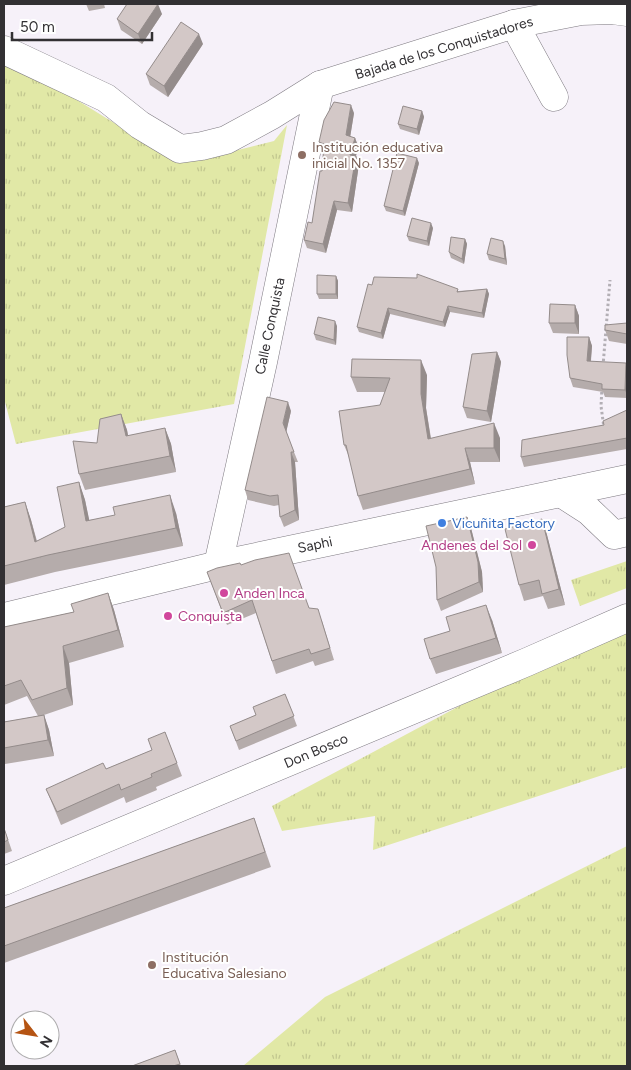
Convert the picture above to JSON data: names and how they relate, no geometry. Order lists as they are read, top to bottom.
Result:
{
  "streets": {
    "street": [
      "Bajada de los Conquistadores",
      "Calle Conquista",
      "Saphi",
      "Don Bosco"
    ]
  },
  "crossings": [
    ["Bajada de los Conquistadores", "Calle Conquista"],
    ["Calle Conquista", "Saphi"]
  ],
  "places": [
    "Institución educativa inicial No. 1357",
    "Vicuñita Factory",
    "Andenes del Sol",
    "Anden Inca",
    "Conquista",
    "Institución Educativa Salesiano"
  ],
  "scale_bar": "50 m",
  "north": "bottom right"
}
